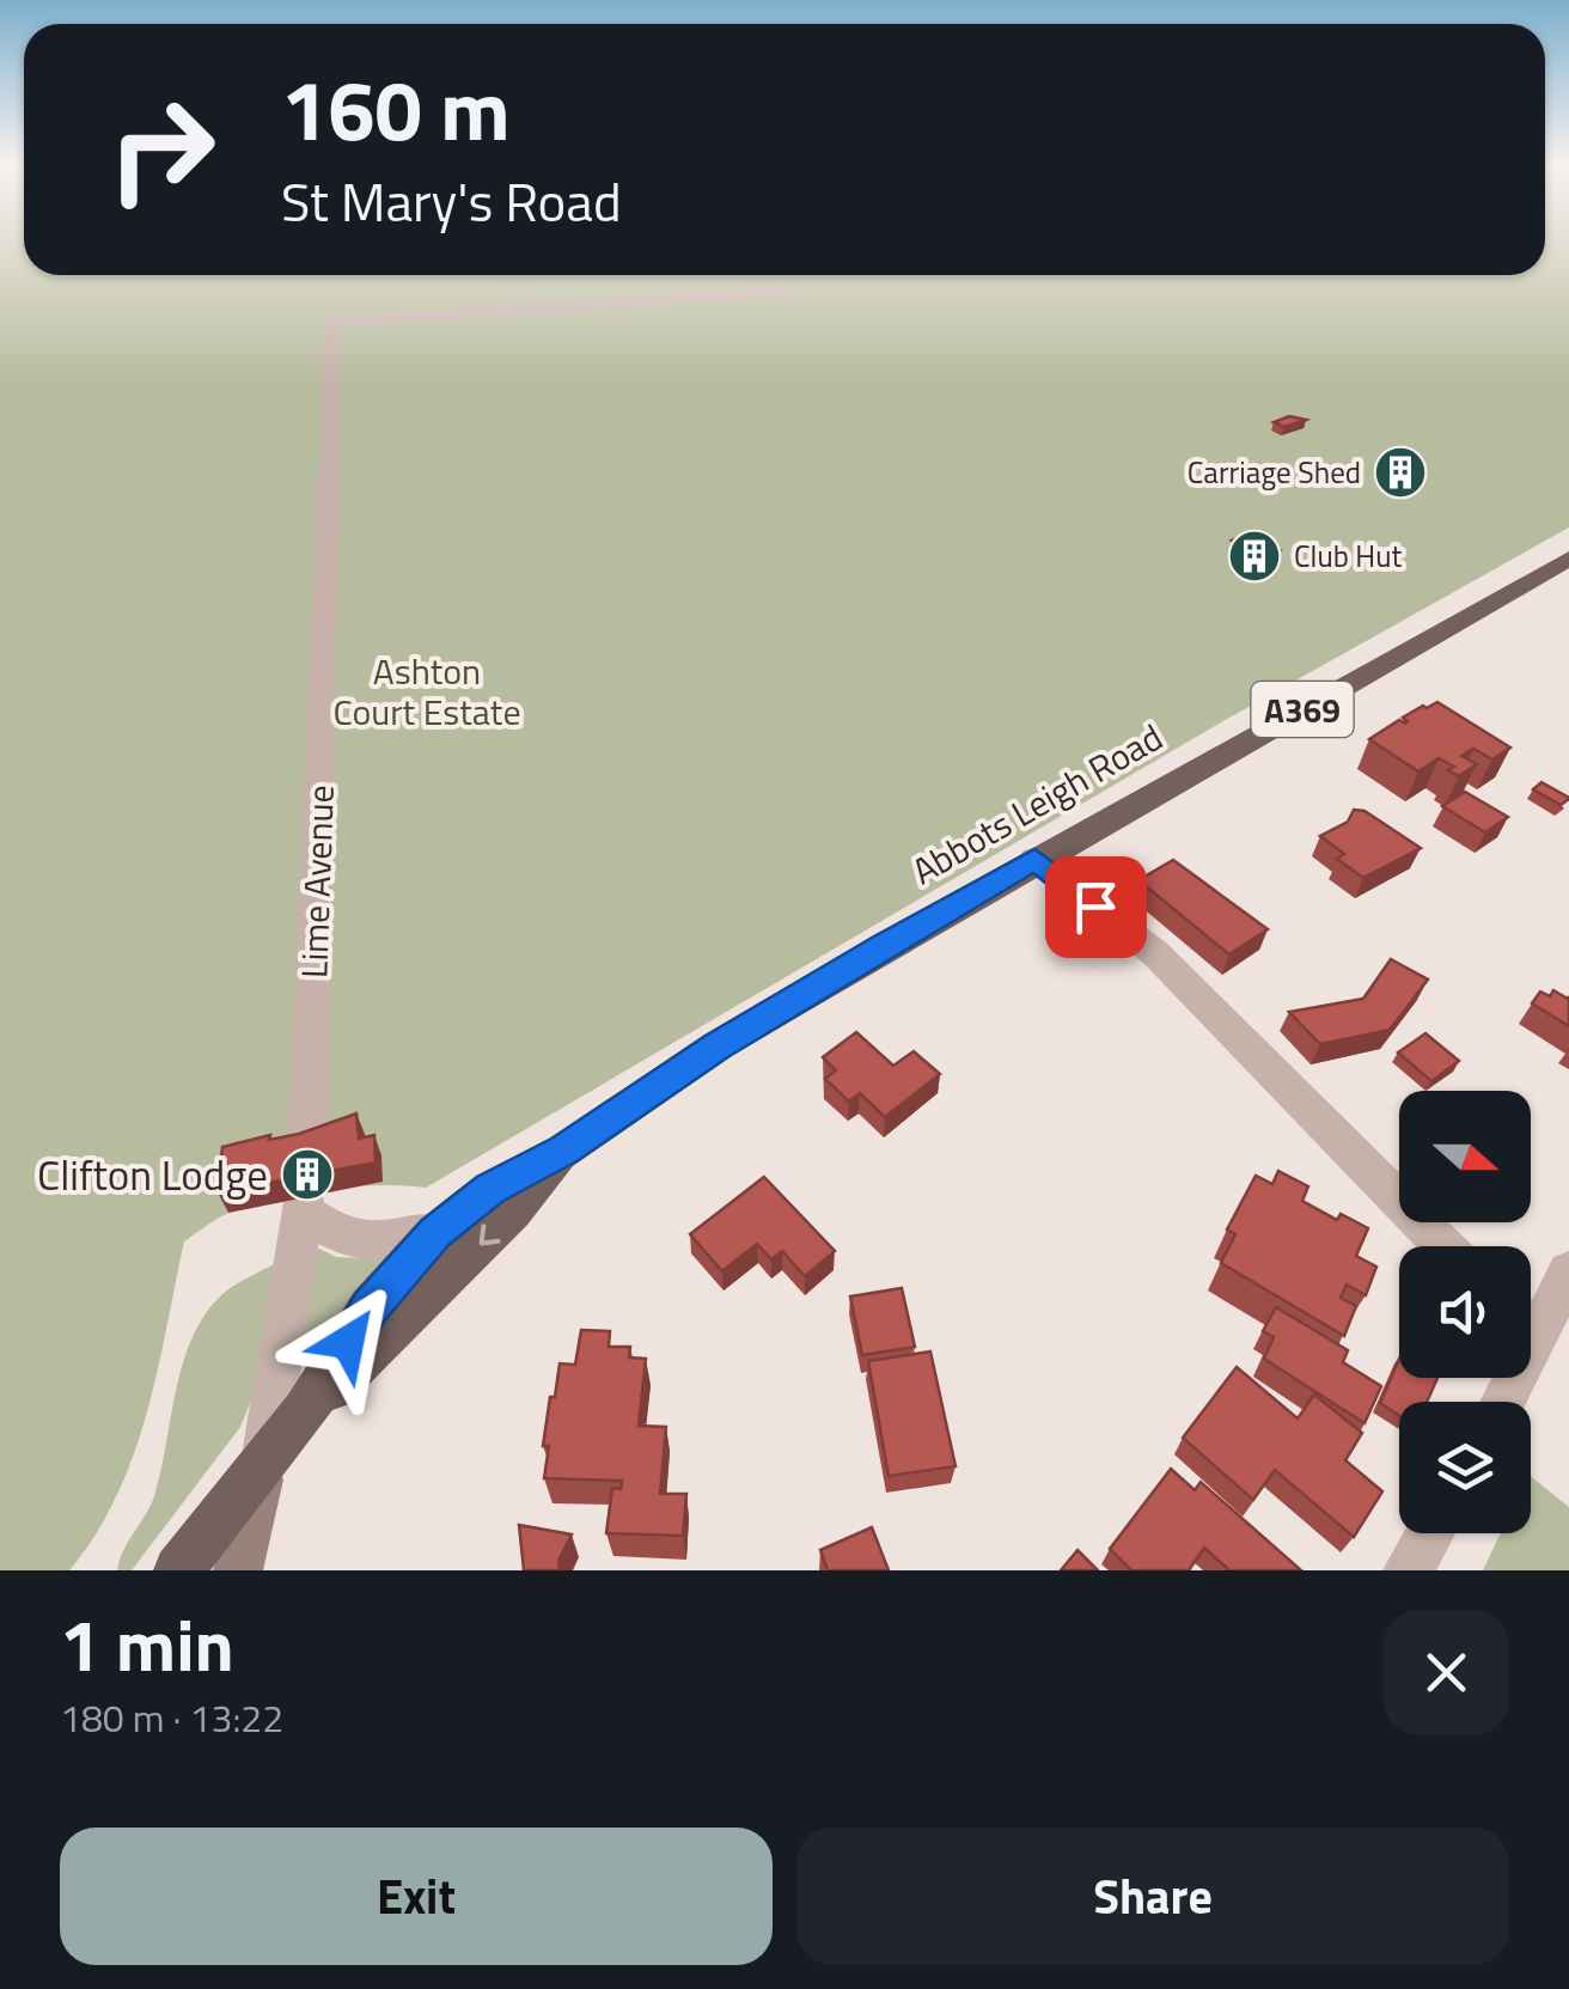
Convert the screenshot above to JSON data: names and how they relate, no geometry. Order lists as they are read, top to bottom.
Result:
{
  "streets": {
    "main road": ["A369", "Abbots Leigh Road"],
    "street": ["Lime Avenue"]
  },
  "crossings": [
    ["A369", "Abbots Leigh Road"],
    ["A369", "Lime Avenue"],
    ["Abbots Leigh Road", "Lime Avenue"]
  ],
  "parks": ["Ashton Court Estate"],
  "places": {
    "building": ["Carriage Shed", "Club Hut", "Clifton Lodge"]
  },
  "north": "right",
  "page": {
    "turn": ["160 m", "St Mary's Road"],
    "heading": ["1 min", "180 m · 13:22"],
    "buttons": ["Exit", "Share"]
  }
}
